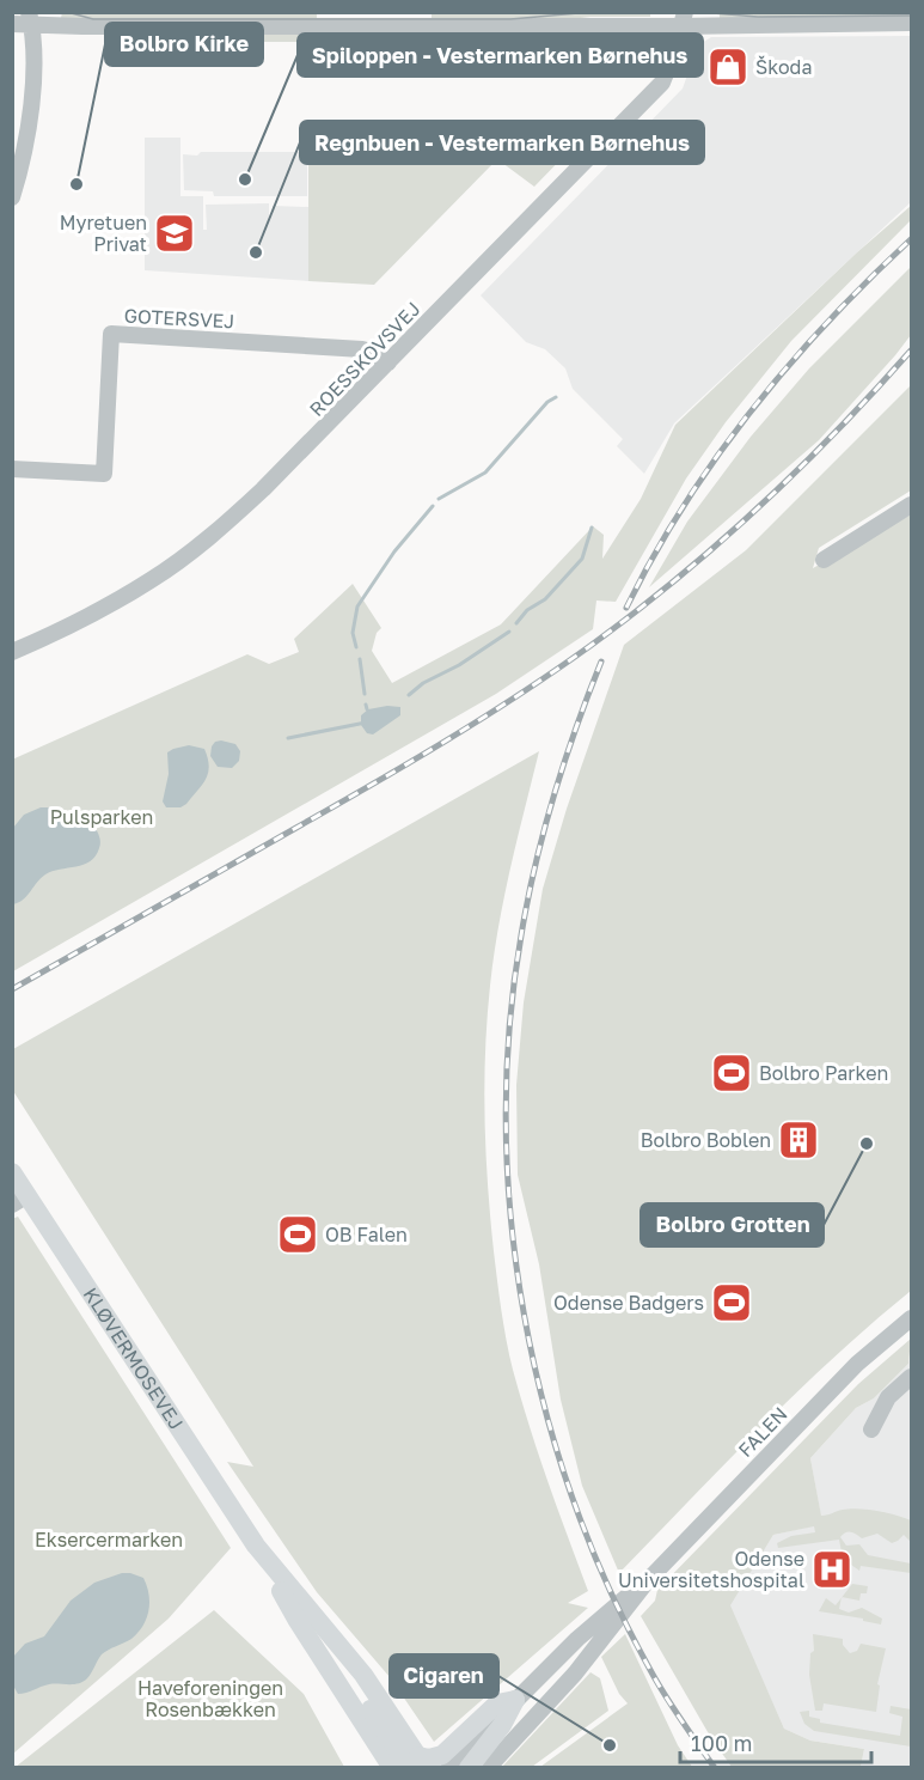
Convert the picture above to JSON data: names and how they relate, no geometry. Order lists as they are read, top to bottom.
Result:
{
  "streets": {
    "main road": ["KLØVERMOSEVEJ"],
    "street": ["GOTERSVEJ", "ROESSKOVSVEJ", "FALEN"]
  },
  "crossings": [
    ["GOTERSVEJ", "ROESSKOVSVEJ"]
  ],
  "parks": ["Pulsparken", "Eksercermarken", "Haveforeningen Rosenbækken"],
  "places": {
    "shop": ["Škoda"],
    "other": [
      "Spiloppen - Vestermarken Børnehus",
      "Bolbro Kirke",
      "Regnbuen - Vestermarken Børnehus",
      "Bolbro Grotten",
      "Cigaren"
    ],
    "school or university": ["Myretuen Privat"],
    "sports": ["Bolbro Parken", "OB Falen", "Odense Badgers"],
    "building": ["Bolbro Boblen"],
    "hospital": ["Odense Universitetshospital"]
  },
  "scale_bar": "100 m"
}
